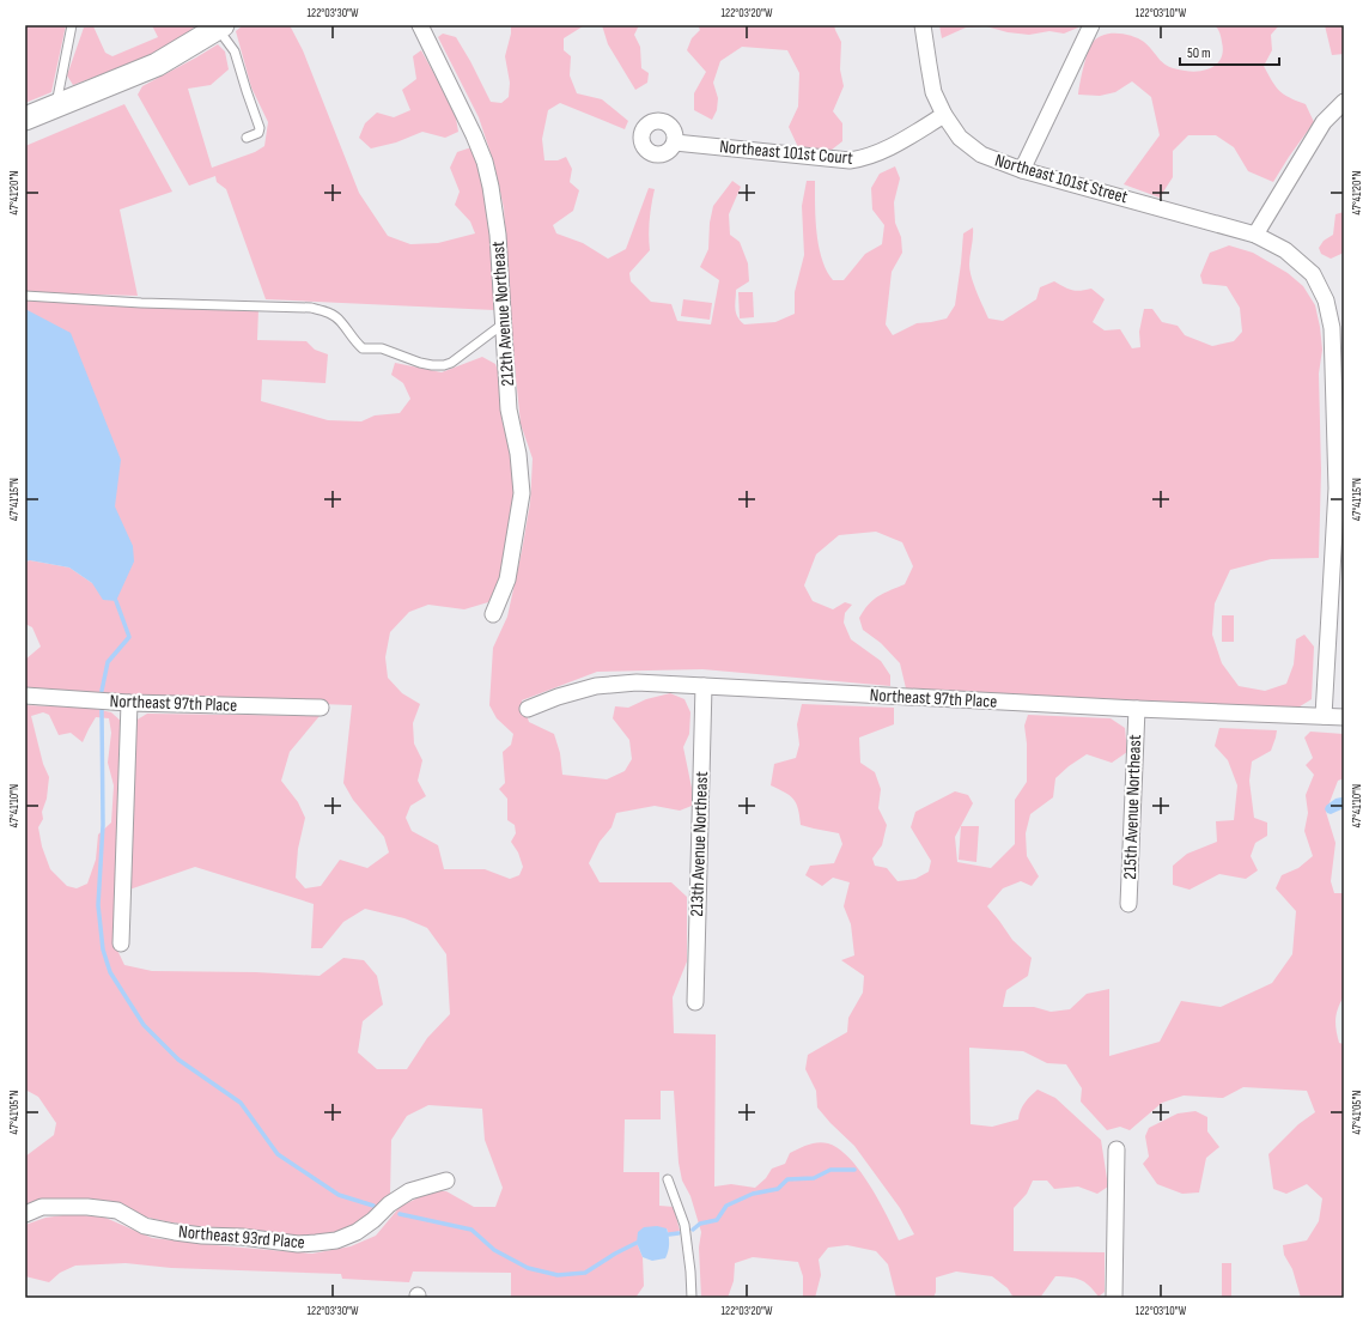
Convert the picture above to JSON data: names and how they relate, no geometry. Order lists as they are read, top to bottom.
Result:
{
  "streets": {
    "street": [
      "Northeast 101st Court",
      "Northeast 101st Street",
      "212th Avenue Northeast",
      "Northeast 97th Place",
      "215th Avenue Northeast",
      "213th Avenue Northeast",
      "Northeast 93rd Place"
    ]
  },
  "crossings": [
    ["Northeast 101st Court", "Northeast 101st Street"],
    ["Northeast 101st Street", "Northeast 97th Place"],
    ["Northeast 97th Place", "215th Avenue Northeast"],
    ["Northeast 97th Place", "213th Avenue Northeast"]
  ],
  "scale_bar": "50 m",
  "coordinates": [
    "122°03'30\"W",
    "122°03'20\"W",
    "122°03'10\"W",
    "47°41'20\"N",
    "47°41'15\"N",
    "47°41'10\"N",
    "47°41'05\"N"
  ]
}
